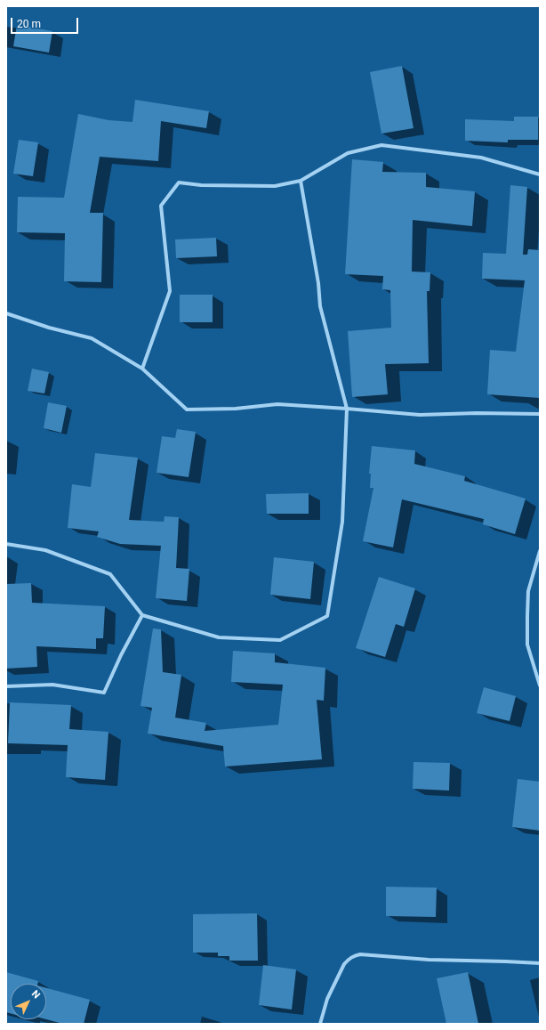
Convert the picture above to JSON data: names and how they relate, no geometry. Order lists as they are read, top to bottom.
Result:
{
  "scale_bar": "20 m",
  "north": "top right"
}
